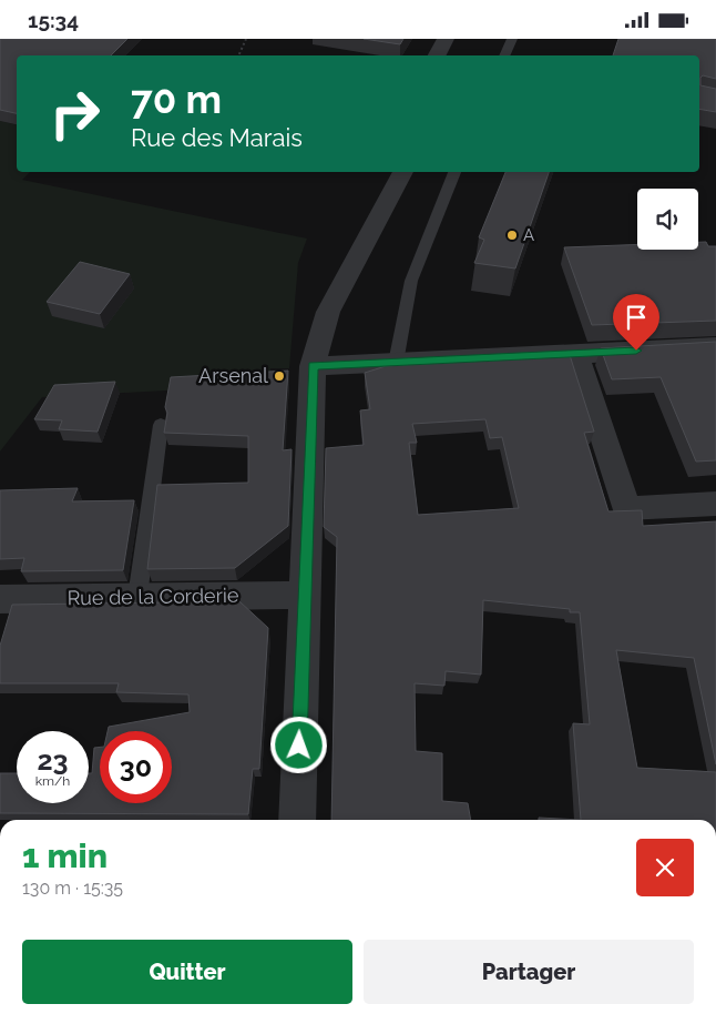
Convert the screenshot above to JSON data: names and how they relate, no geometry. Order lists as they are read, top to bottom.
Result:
{
  "streets": {
    "street": ["Rue de la Corderie"]
  },
  "places": ["A", "Arsenal"],
  "page": {
    "status": "15:34",
    "turn": ["70 m", "Rue des Marais"],
    "speed": "23 km/h",
    "limit": "30",
    "heading": ["1 min", "130 m · 15:35"],
    "buttons": ["Quitter", "Partager"]
  }
}
